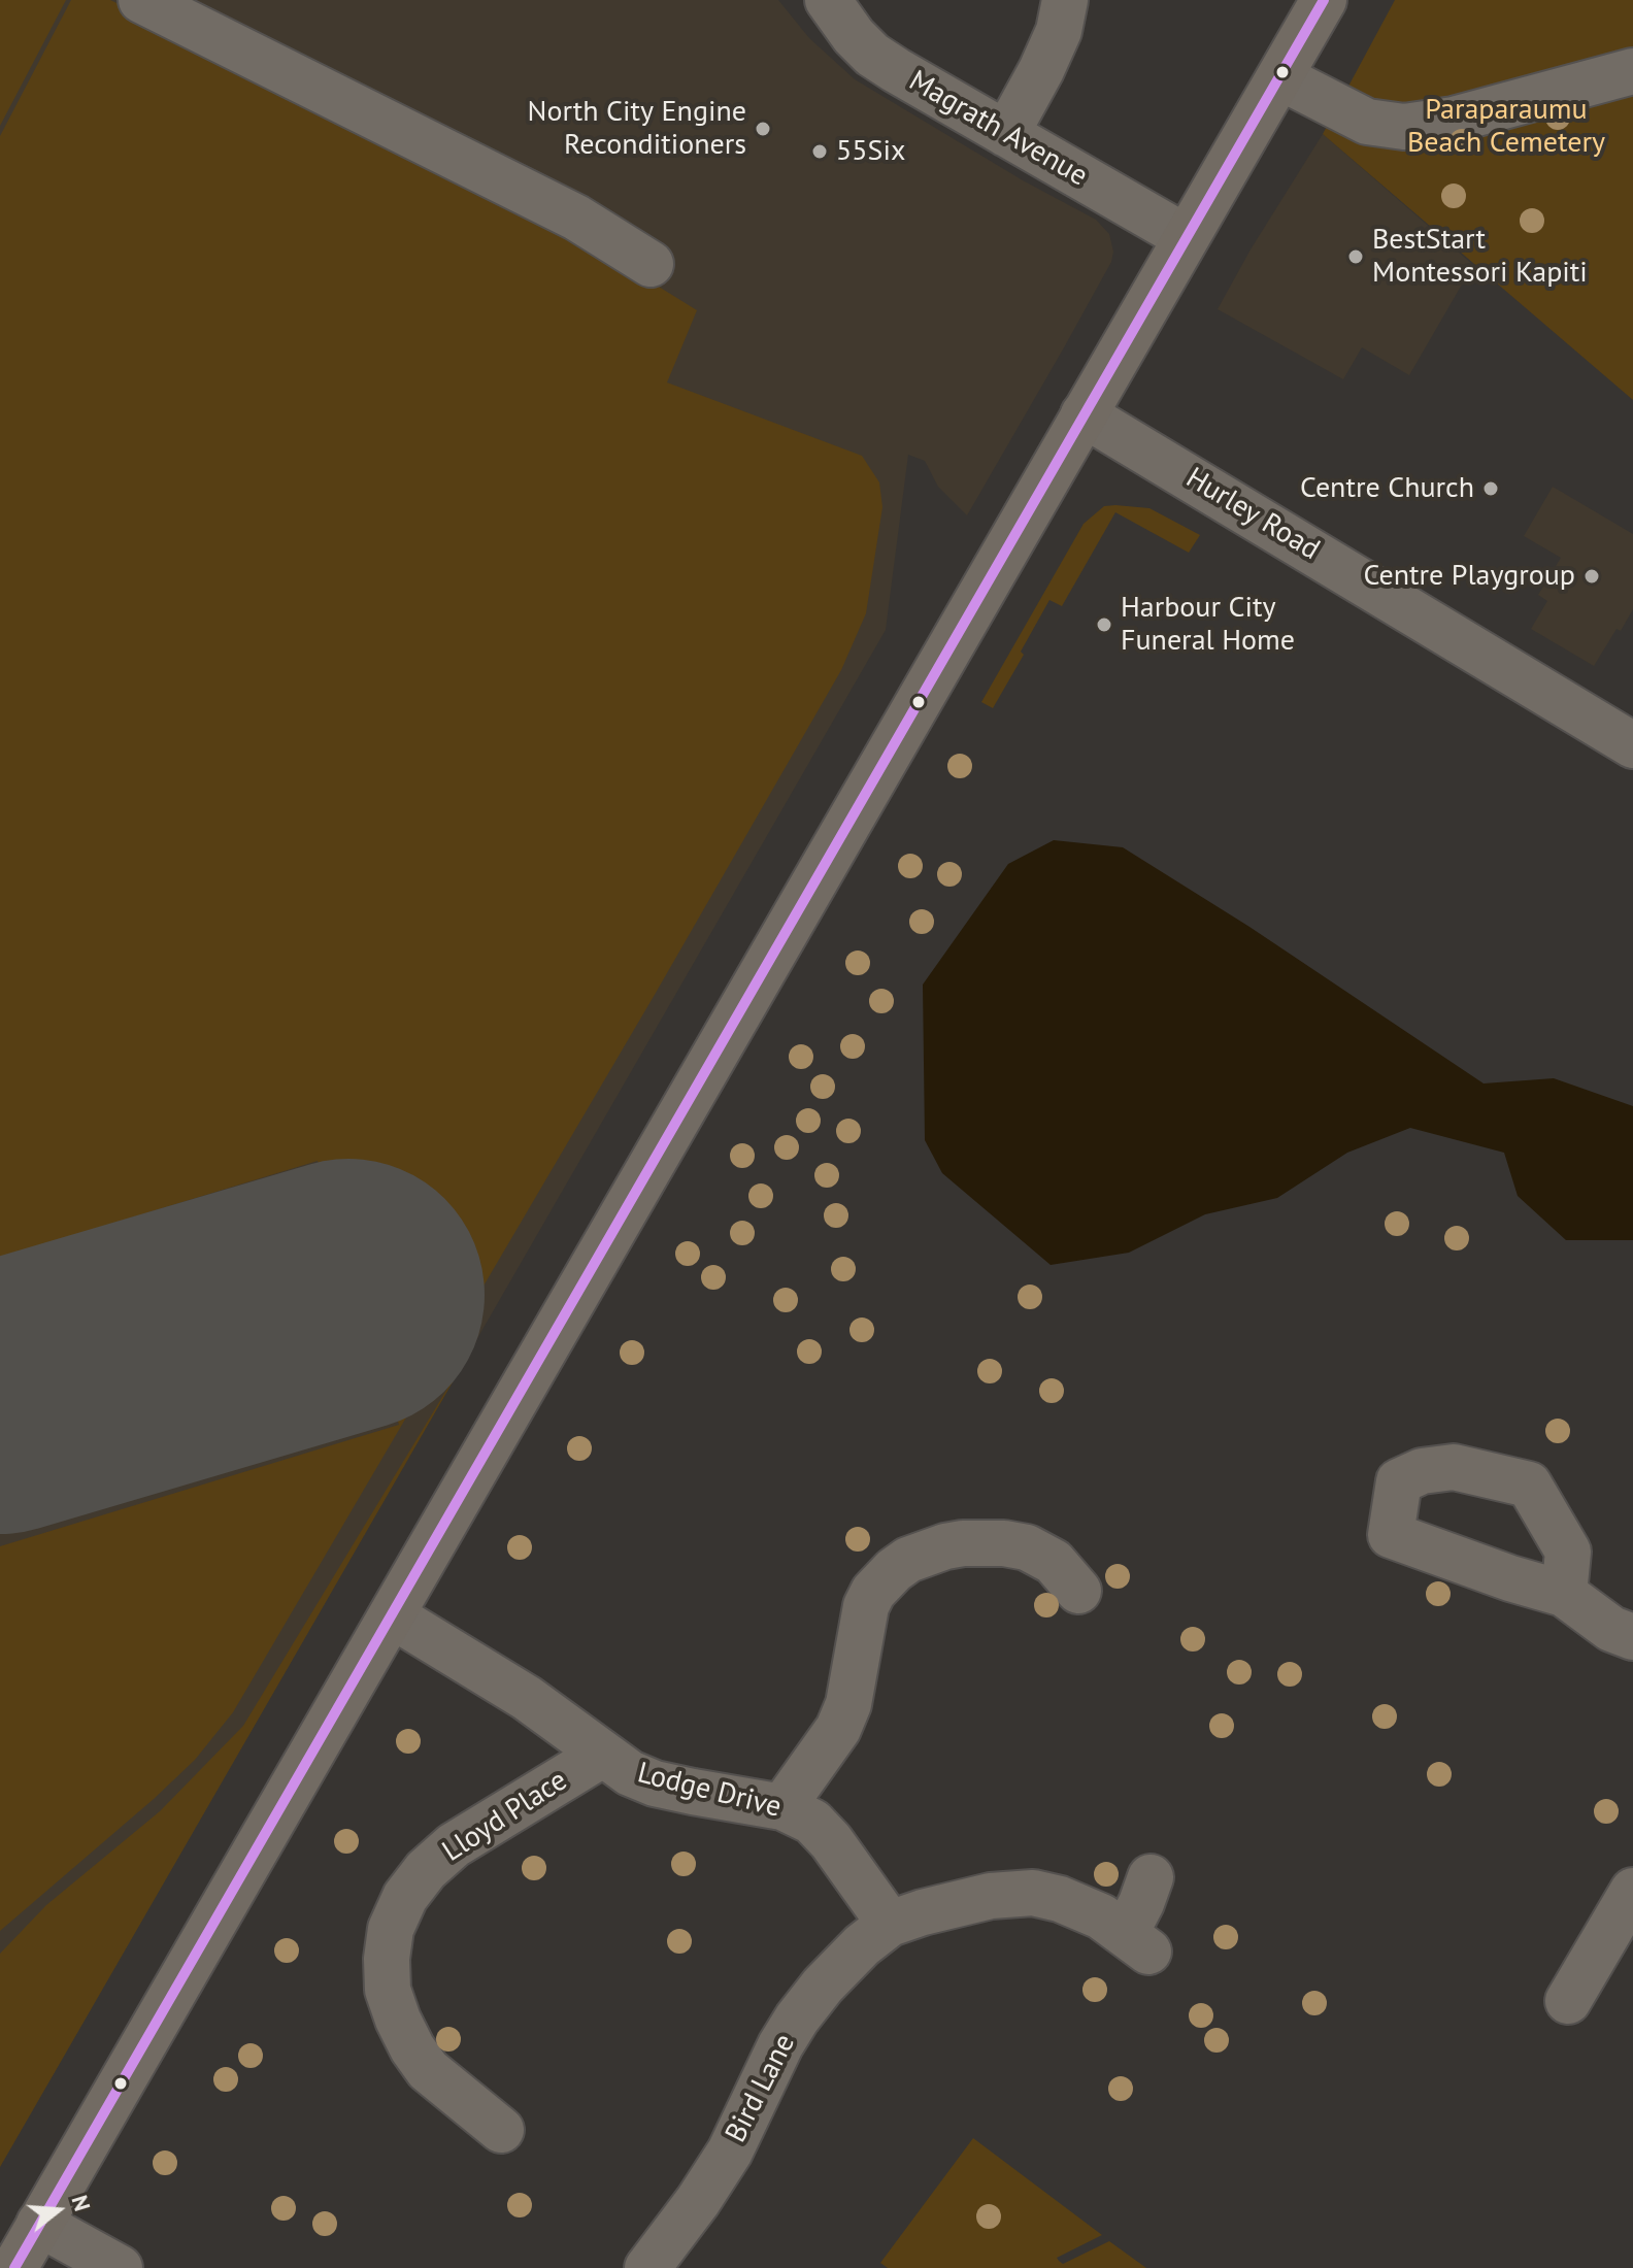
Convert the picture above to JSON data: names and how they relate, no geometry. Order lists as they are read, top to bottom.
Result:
{
  "streets": {
    "street": [
      "Magrath Avenue",
      "Hurley Road",
      "Lodge Drive",
      "Lloyd Place",
      "Bird Lane"
    ]
  },
  "crossings": [
    ["Lodge Drive", "Lloyd Place"],
    ["Lodge Drive", "Bird Lane"]
  ],
  "parks": ["Paraparaumu Beach Cemetery"],
  "places": [
    "North City Engine Reconditioners",
    "55Six",
    "BestStart Montessori Kapiti",
    "Centre Church",
    "Centre Playgroup",
    "Harbour City Funeral Home"
  ],
  "north": "right"
}
